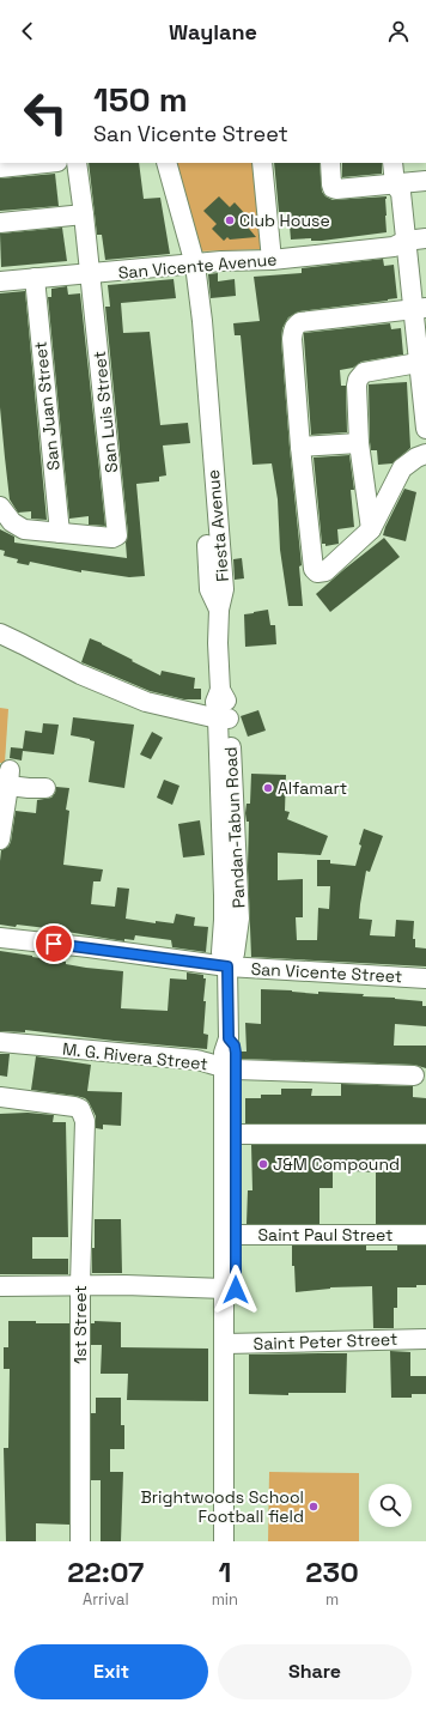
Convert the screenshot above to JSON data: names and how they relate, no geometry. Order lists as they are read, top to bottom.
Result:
{
  "streets": {
    "street": [
      "San Vicente Avenue",
      "San Juan Street",
      "San Luis Street",
      "Fiesta Avenue",
      "Pandan-Tabun Road",
      "San Vicente Street",
      "M. G. Rivera Street",
      "Saint Paul Street",
      "1st Street",
      "Saint Peter Street"
    ]
  },
  "crossings": [
    ["San Vicente Avenue", "San Juan Street"],
    ["San Vicente Avenue", "San Luis Street"],
    ["San Vicente Avenue", "Fiesta Avenue"],
    ["San Juan Street", "San Luis Street"],
    ["Fiesta Avenue", "Pandan-Tabun Road"],
    ["Pandan-Tabun Road", "San Vicente Street"],
    ["Pandan-Tabun Road", "M. G. Rivera Street"],
    ["Pandan-Tabun Road", "Saint Paul Street"],
    ["Pandan-Tabun Road", "Saint Peter Street"]
  ],
  "places": [
    "Club House",
    "Alfamart",
    "J&M Compound",
    "Brightwoods School Football field"
  ],
  "page": {
    "header": "Waylane",
    "turn": ["150 m", "San Vicente Street"],
    "eta": [
      "22:07",
      "Arrival",
      "1",
      "min",
      "230",
      "m"
    ],
    "buttons": ["Exit", "Share"]
  }
}
